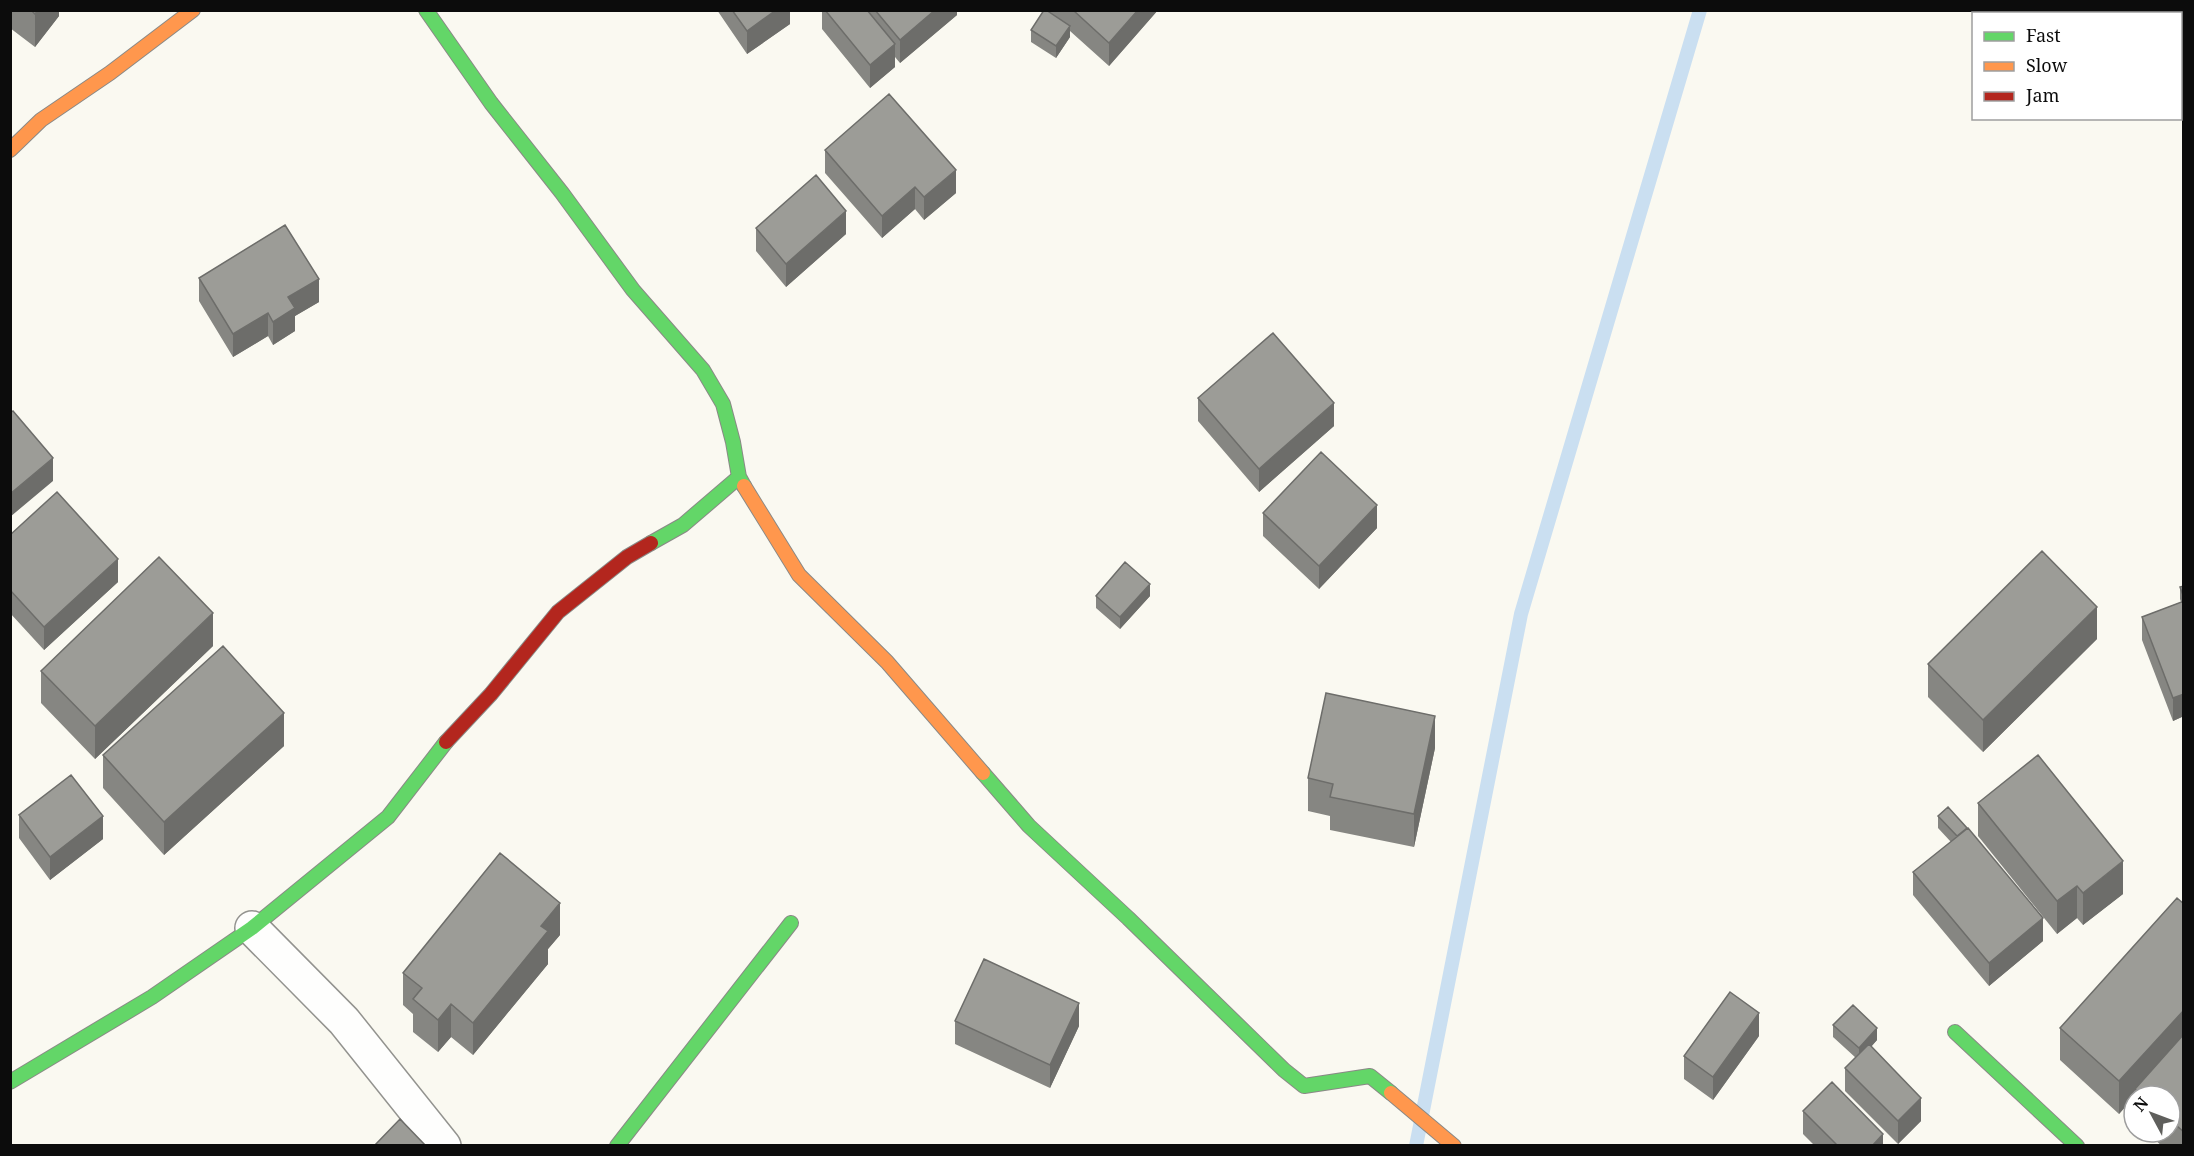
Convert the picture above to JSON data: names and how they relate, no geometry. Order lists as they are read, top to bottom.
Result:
{
  "legend": ["Fast", "Slow", "Jam"],
  "north": "top left"
}
